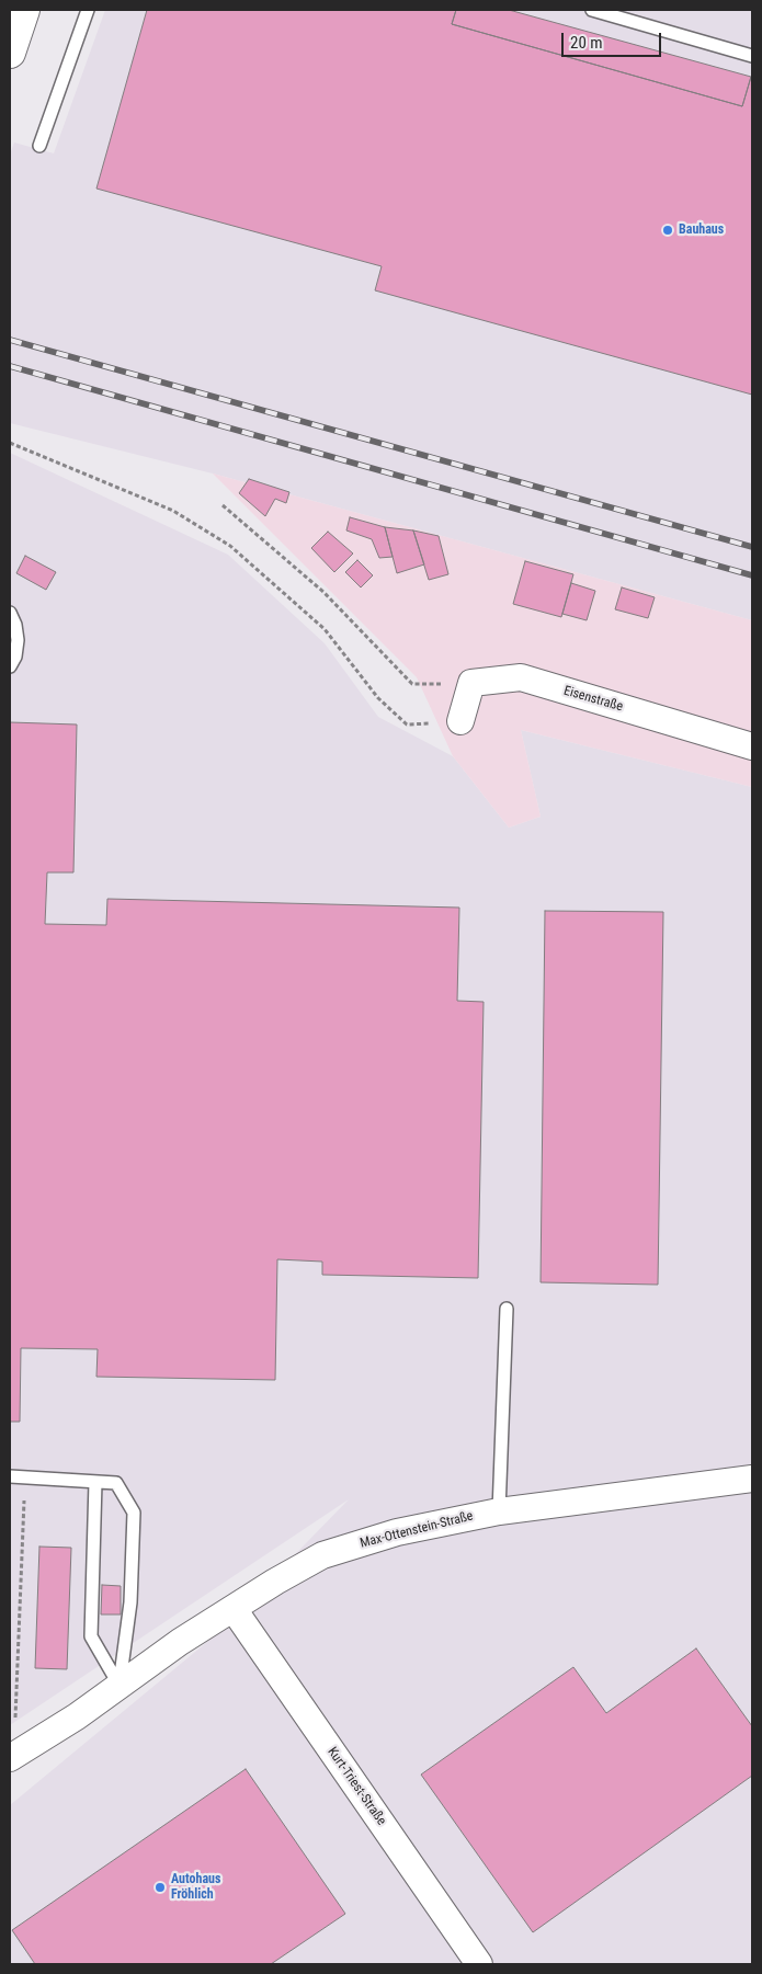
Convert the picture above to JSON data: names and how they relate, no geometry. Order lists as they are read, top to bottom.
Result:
{
  "streets": {
    "street": ["Eisenstraße", "Max-Ottenstein-Straße", "Kurt-Triest-Straße"]
  },
  "crossings": [
    ["Max-Ottenstein-Straße", "Kurt-Triest-Straße"]
  ],
  "places": ["Bauhaus", "Autohaus Fröhlich"],
  "scale_bar": "20 m"
}
